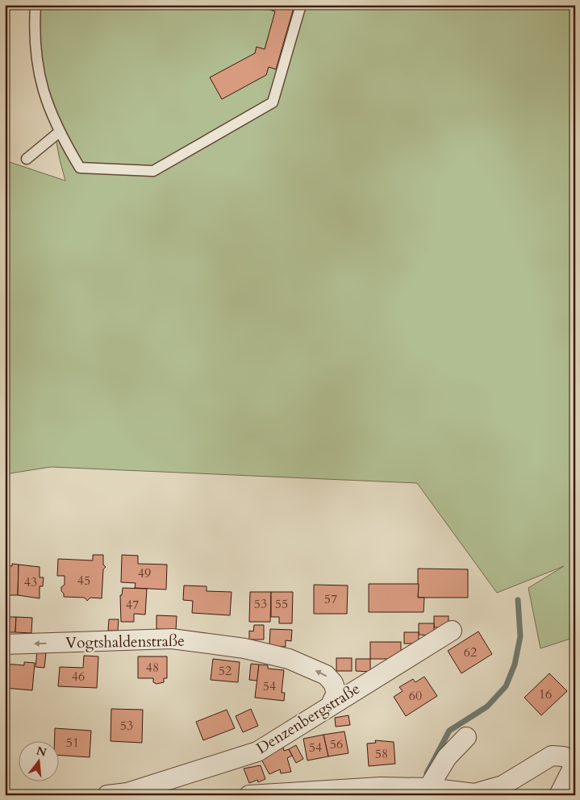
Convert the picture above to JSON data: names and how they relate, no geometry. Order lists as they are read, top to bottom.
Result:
{
  "streets": {
    "street": ["Vogtshaldenstraße", "Denzenbergstraße"]
  },
  "crossings": [
    ["Vogtshaldenstraße", "Denzenbergstraße"]
  ],
  "one_way": ["Vogtshaldenstraße"],
  "house_numbers": [
    "49",
    "45",
    "43",
    "57",
    "53",
    "55",
    "47",
    "62",
    "48",
    "52",
    "46",
    "54",
    "16",
    "60",
    "53",
    "51",
    "56",
    "54",
    "58"
  ],
  "north": "top"
}
